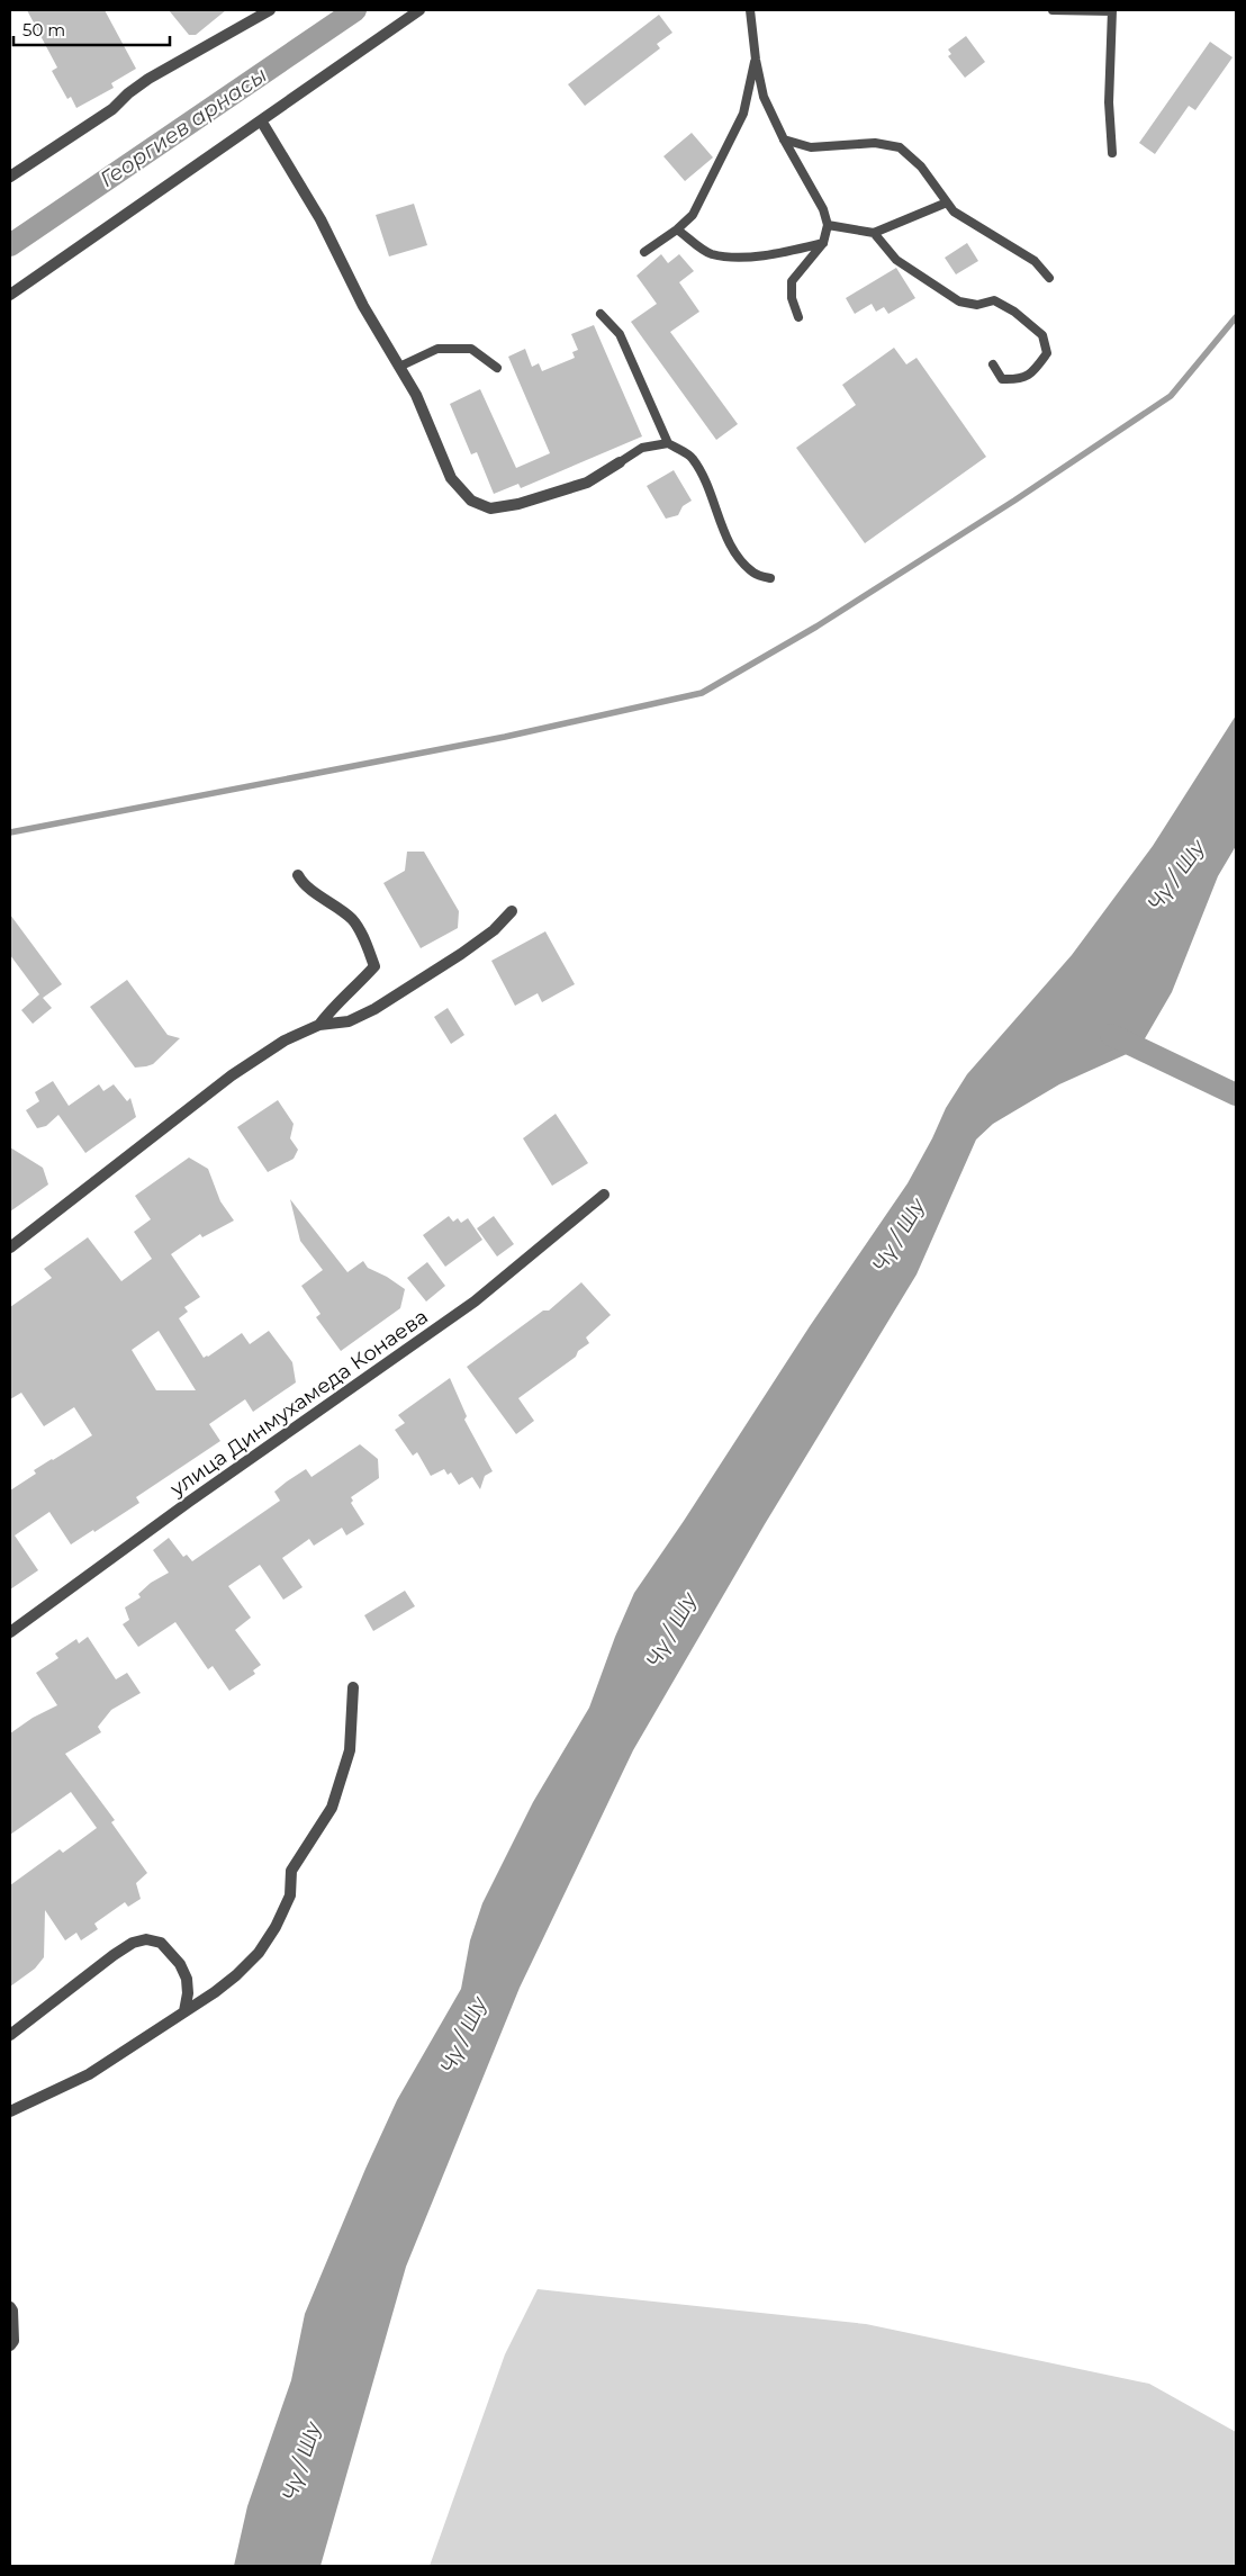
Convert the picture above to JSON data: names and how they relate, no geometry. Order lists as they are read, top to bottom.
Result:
{
  "streets": {
    "street": ["улица Динмухамеда Конаева"]
  },
  "water": ["Георгиев арнасы", "Чү / Шу"],
  "scale_bar": "50 m"
}
